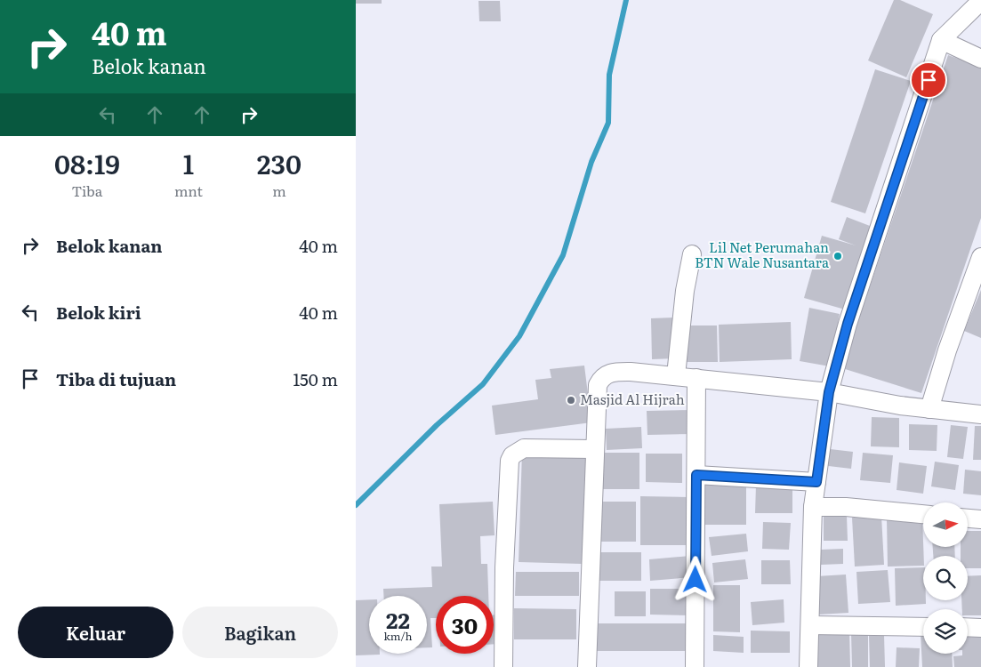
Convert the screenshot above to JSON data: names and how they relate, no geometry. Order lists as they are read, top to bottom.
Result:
{
  "places": ["Lil Net Perumahan BTN Wale Nusantara", "Masjid Al Hijrah"],
  "north": "right",
  "page": {
    "turn": ["40 m", "Belok kanan"],
    "eta": [
      "08:19",
      "Tiba",
      "1",
      "mnt",
      "230",
      "m"
    ],
    "list": [
      {
        "name": "Belok kanan",
        "value": "40 m"
      },
      {
        "name": "Belok kiri",
        "value": "40 m"
      },
      {
        "name": "Tiba di tujuan",
        "value": "150 m"
      }
    ],
    "speed": "22 km/h",
    "limit": "30",
    "buttons": ["Keluar", "Bagikan"]
  }
}
